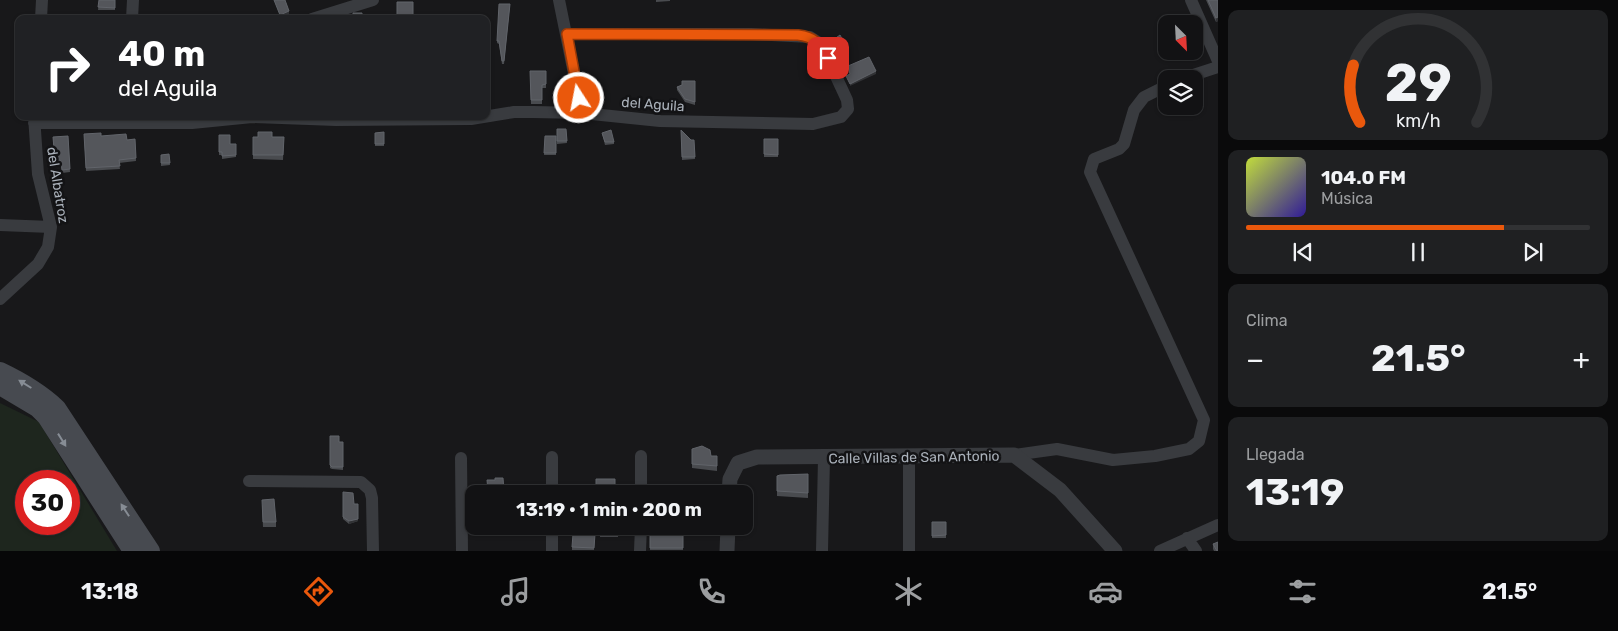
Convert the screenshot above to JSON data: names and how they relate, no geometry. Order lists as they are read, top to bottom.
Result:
{
  "streets": {
    "street": ["del Aguila", "del Albatroz", "Calle Villas de San Antonio"]
  },
  "north": "bottom right",
  "page": {
    "turn": ["40 m", "del Aguila"],
    "song": ["104.0 FM", "Música"],
    "tile": [
      "Clima",
      ["Llegada", "13:19"]
    ],
    "heat": ["−", "21.5°", "+"],
    "limit": "30",
    "trip": "13:19 · 1 min · 200 m",
    "tabs": ["13:18", "21.5°"],
    "gauge": ["29", "km/h"]
  }
}
